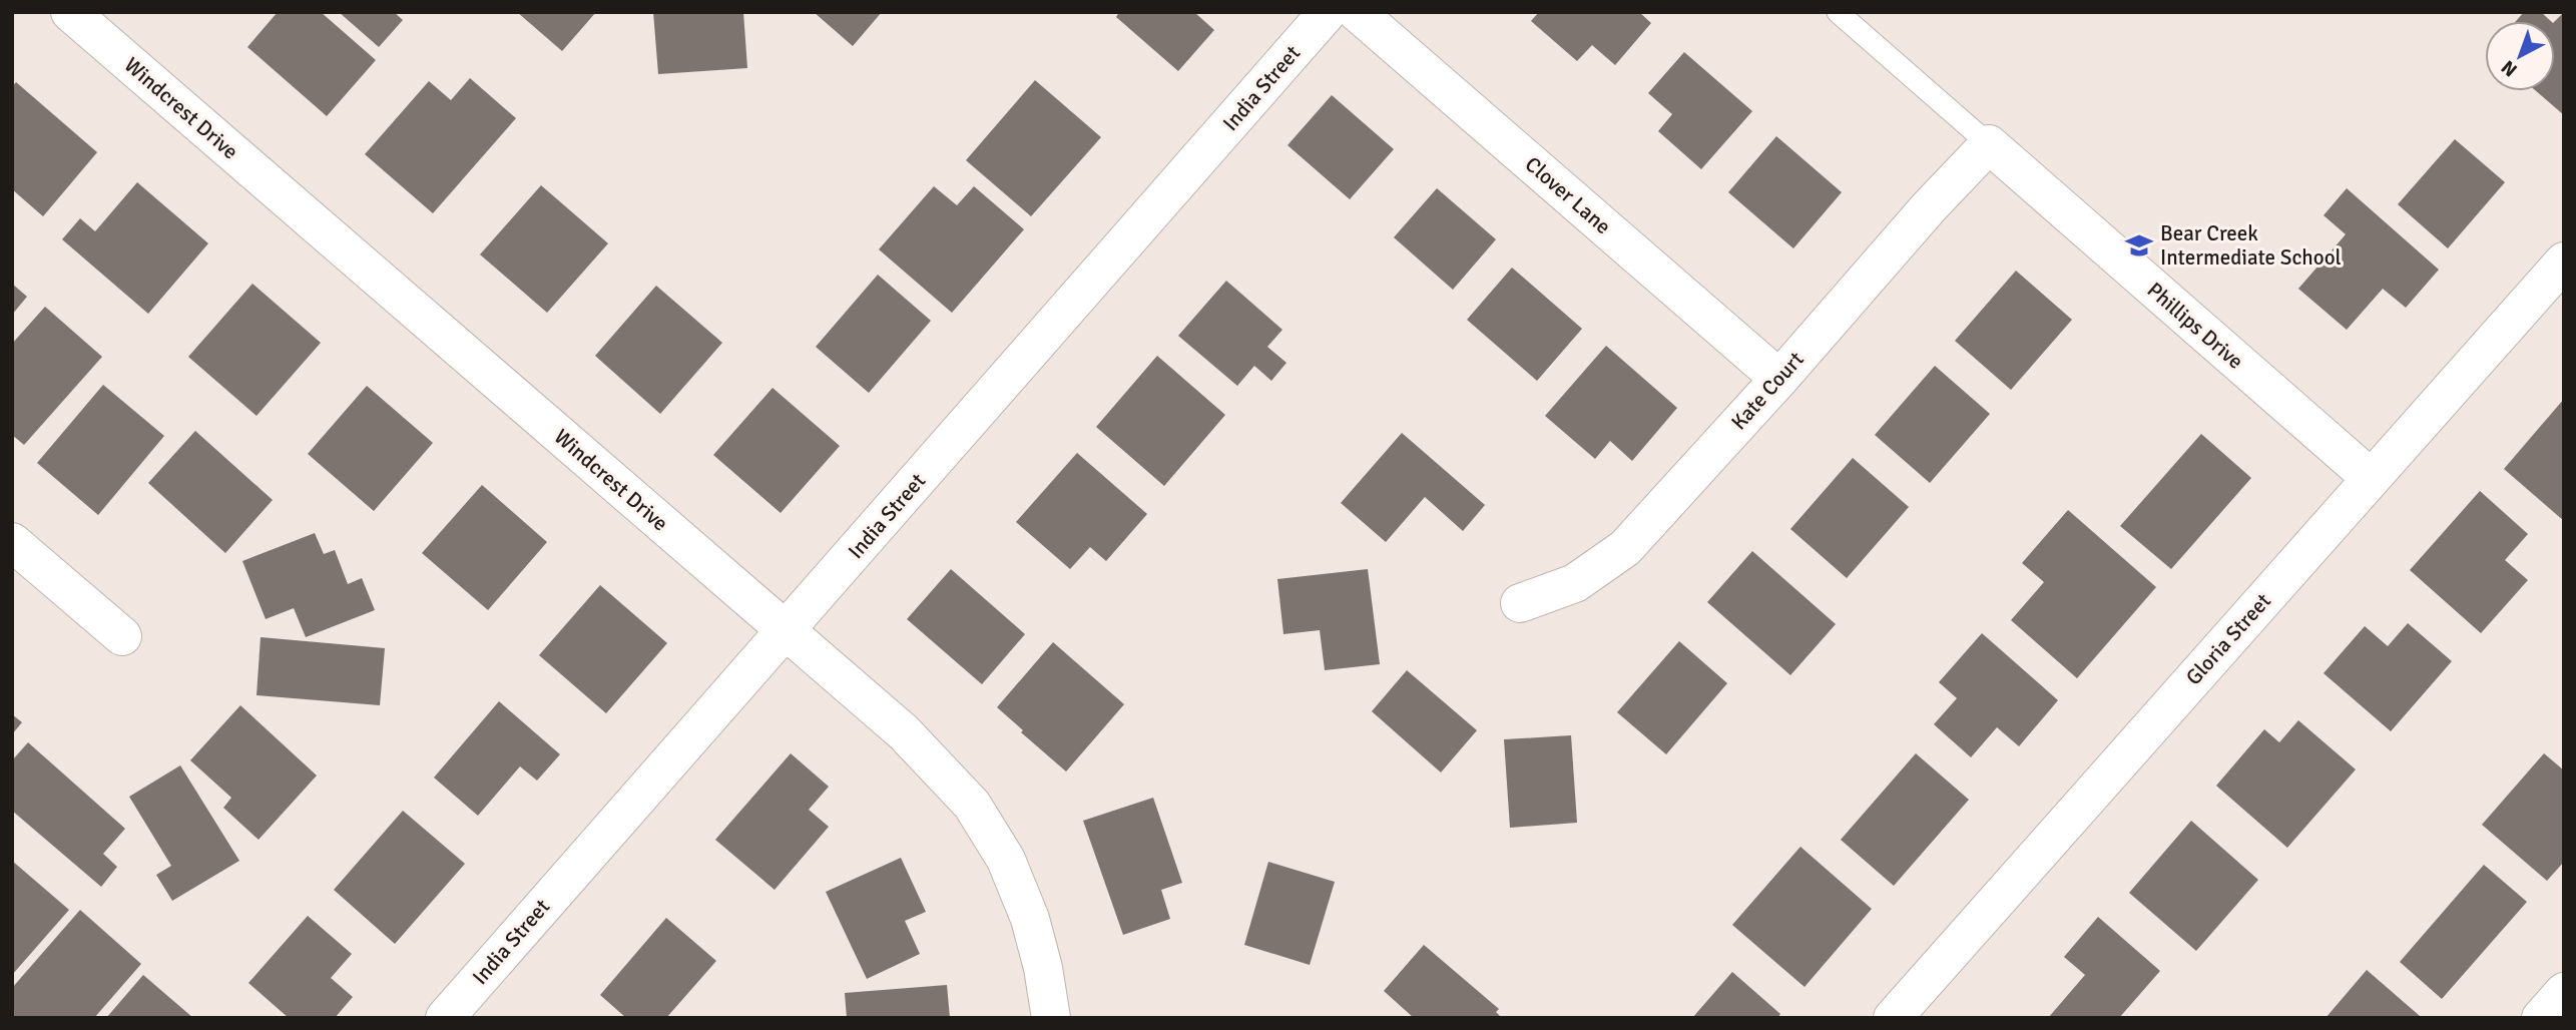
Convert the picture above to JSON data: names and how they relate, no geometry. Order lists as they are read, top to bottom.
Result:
{
  "streets": {
    "street": [
      "India Street",
      "Windcrest Drive",
      "Clover Lane",
      "Phillips Drive",
      "Kate Court",
      "Gloria Street"
    ]
  },
  "crossings": [
    ["India Street", "Windcrest Drive"],
    ["Clover Lane", "Kate Court"],
    ["Phillips Drive", "Kate Court"],
    ["Phillips Drive", "Gloria Street"]
  ],
  "places": {
    "school or university": ["Bear Creek Intermediate School"]
  },
  "north": "bottom left"
}
